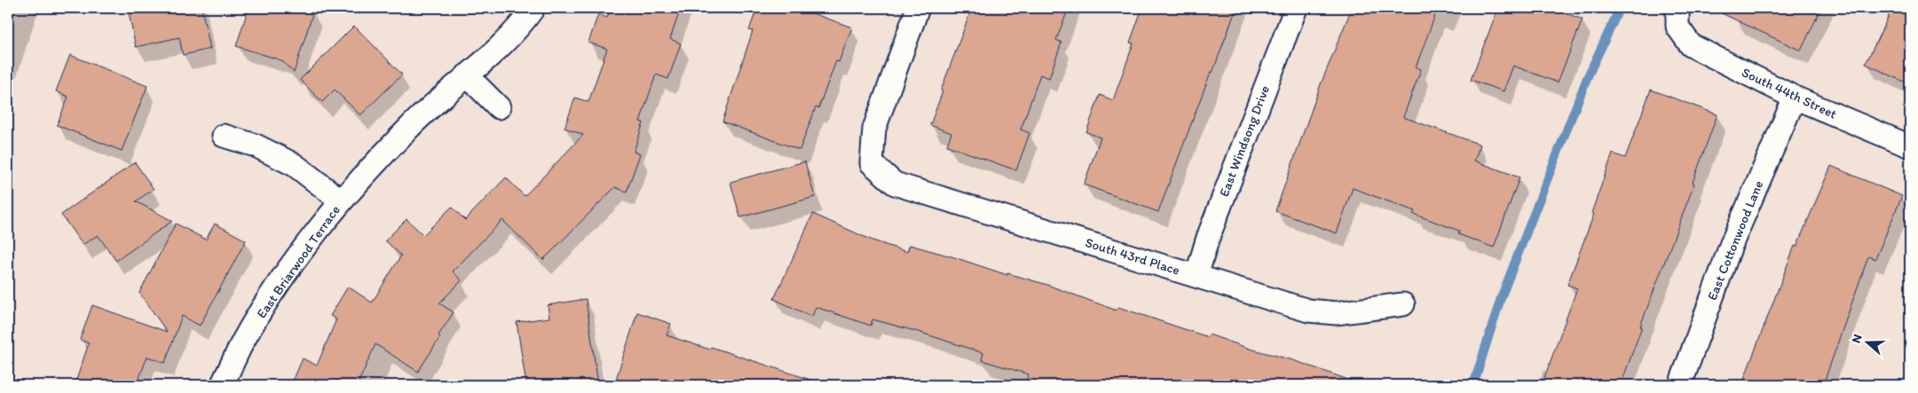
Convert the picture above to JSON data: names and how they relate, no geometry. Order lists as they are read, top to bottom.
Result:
{
  "streets": {
    "street": [
      "South 44th Street",
      "East Windsong Drive",
      "East Cottonwood Lane",
      "South 43rd Place",
      "East Briarwood Terrace"
    ]
  },
  "crossings": [
    ["South 44th Street", "East Cottonwood Lane"],
    ["East Windsong Drive", "South 43rd Place"]
  ],
  "north": "left"
}
